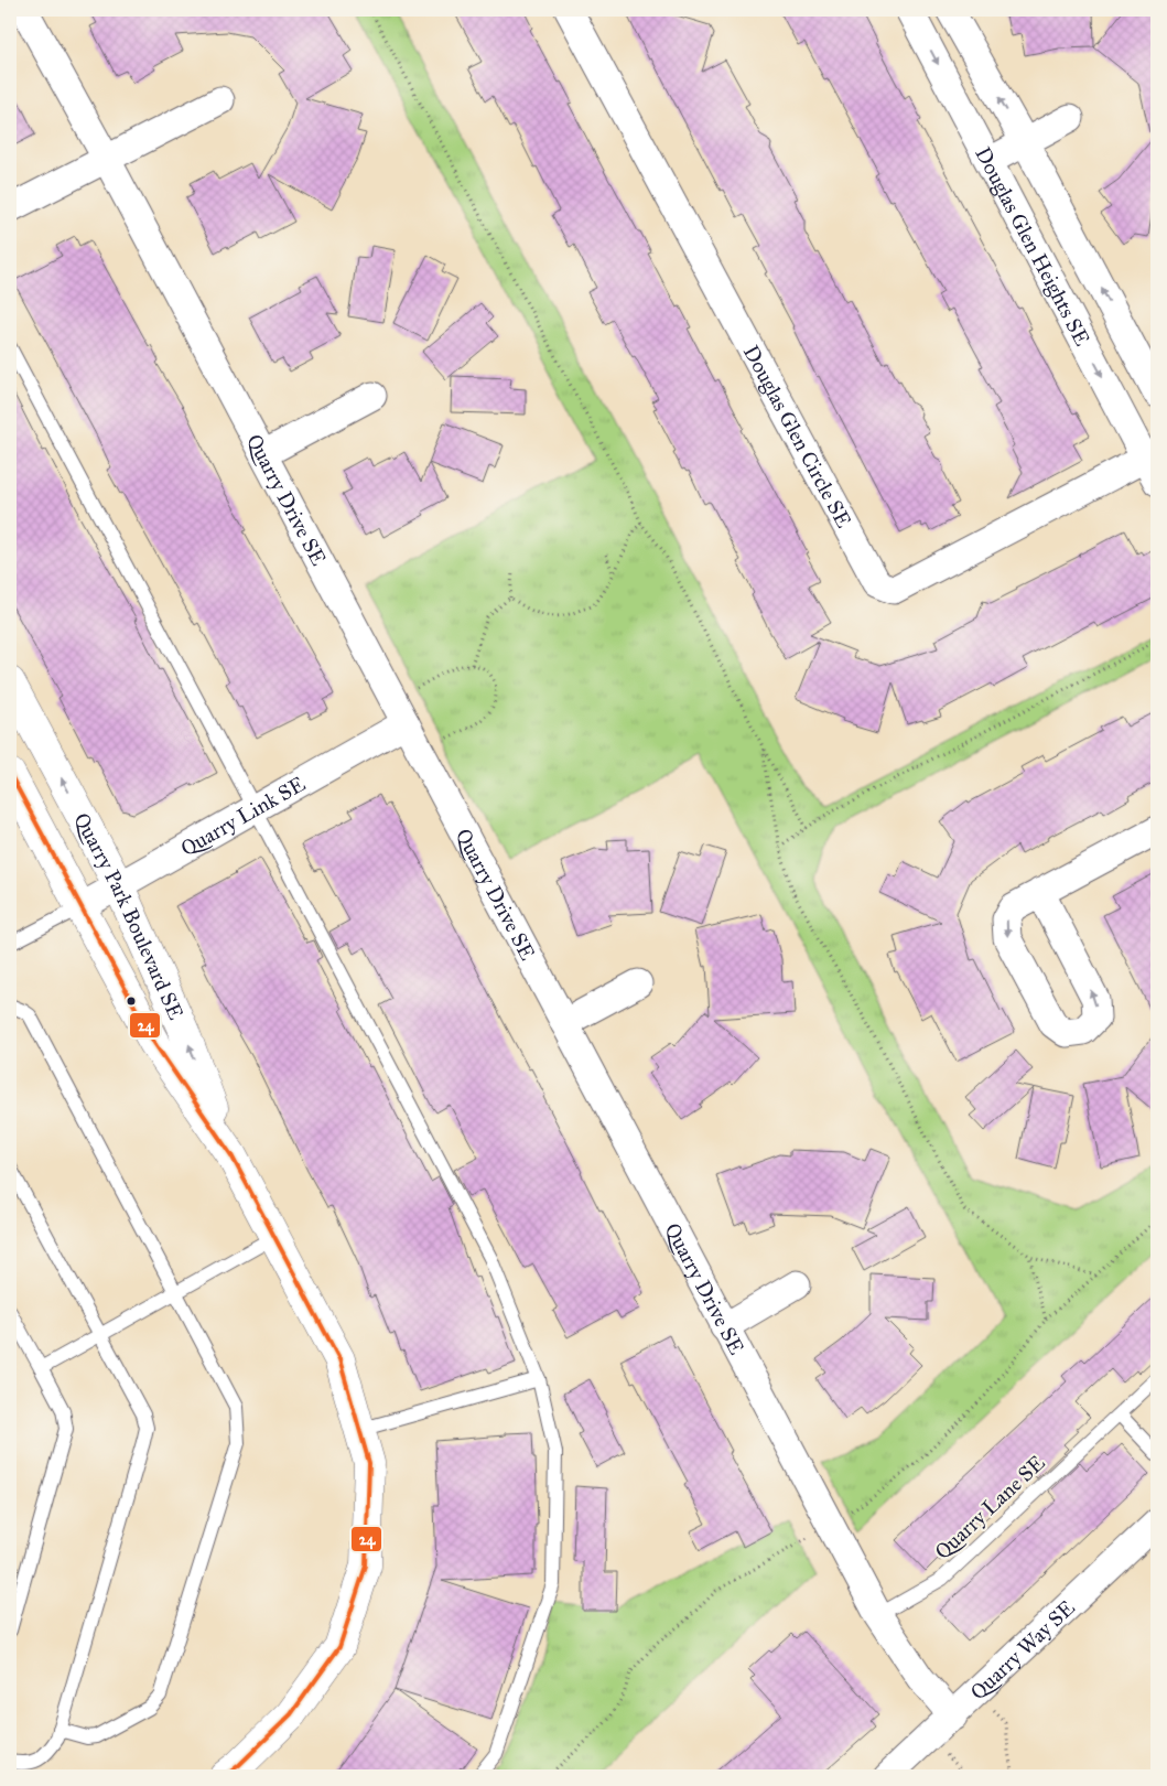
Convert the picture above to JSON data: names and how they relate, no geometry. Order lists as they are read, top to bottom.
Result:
{
  "streets": {
    "street": [
      "Douglas Glen Heights SE",
      "Douglas Glen Circle SE",
      "Quarry Drive SE",
      "Quarry Link SE",
      "Quarry Park Boulevard SE",
      "Quarry Way SE"
    ],
    "lane": ["Quarry Lane SE"]
  },
  "crossings": [
    ["Douglas Glen Heights SE", "Douglas Glen Circle SE"],
    ["Quarry Drive SE", "Quarry Link SE"],
    ["Quarry Drive SE", "Quarry Lane SE"],
    ["Quarry Drive SE", "Quarry Way SE"],
    ["Quarry Link SE", "Quarry Park Boulevard SE"]
  ],
  "lines": ["transit line 24"]
}
